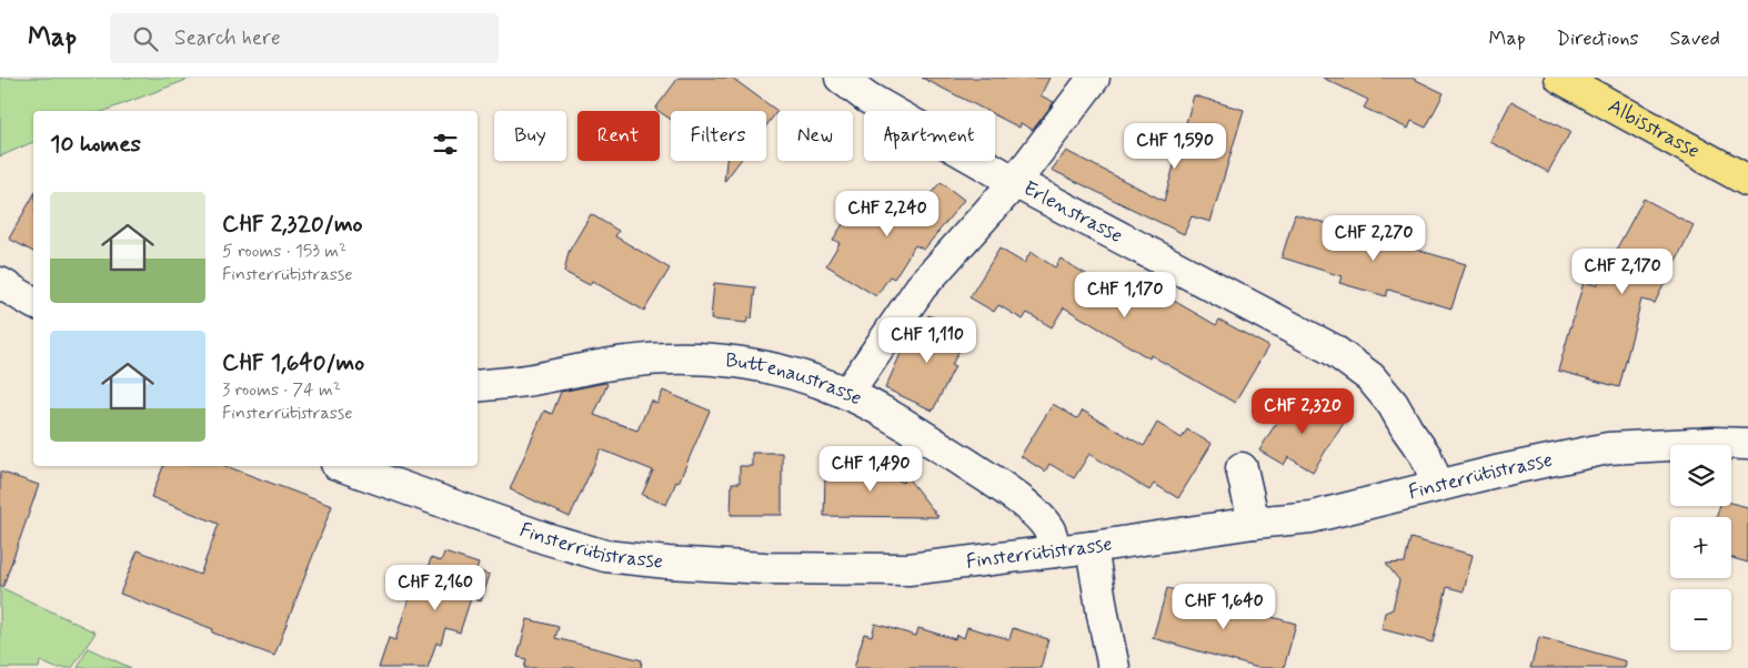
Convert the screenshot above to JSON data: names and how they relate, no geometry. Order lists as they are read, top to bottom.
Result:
{
  "streets": {
    "main road": ["Albisstrasse"],
    "street": ["Erlenstrasse", "Buttenaustrasse", "Finsterrütistrasse"]
  },
  "crossings": [
    ["Erlenstrasse", "Finsterrütistrasse"],
    ["Buttenaustrasse", "Finsterrütistrasse"]
  ],
  "page": {
    "header": "Map",
    "search": "Search here",
    "nav": ["Map", "Directions", "Saved"],
    "chip": [
      "Buy",
      "Rent",
      "Filters",
      "New",
      "Apartment"
    ],
    "heading": "10 homes",
    "price": [
      "CHF 1,590",
      "CHF 2,240",
      "CHF 2,270",
      "CHF 2,170",
      "CHF 1,170",
      "CHF 1,110",
      "CHF 2,320",
      "CHF 1,490",
      "CHF 2,160",
      "CHF 1,640"
    ],
    "list": [
      {
        "name": "CHF 2,320/mo",
        "note": "5 rooms · 153 m² · Finsterrütistrasse"
      },
      {
        "name": "CHF 1,640/mo",
        "note": "3 rooms · 74 m² · Finsterrütistrasse"
      }
    ],
    "map_buttons": ["+", "−"]
  }
}
